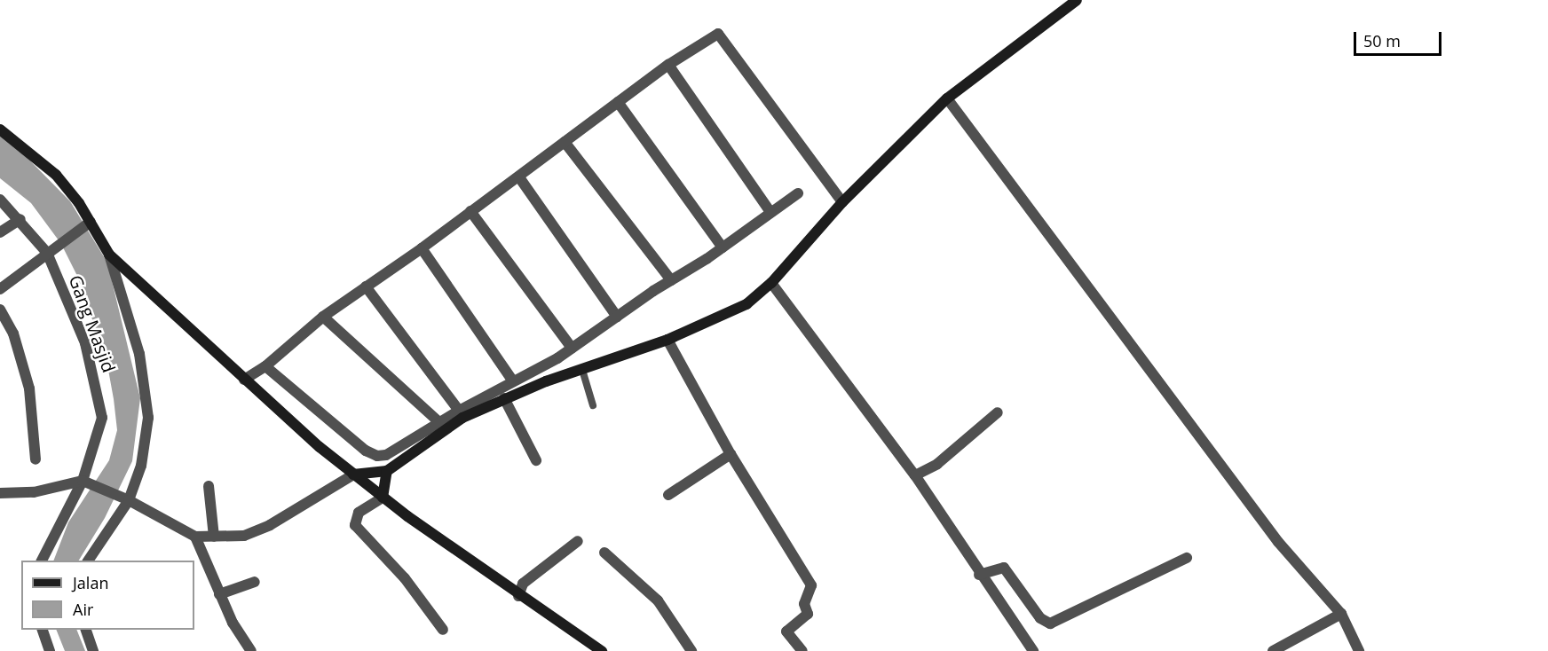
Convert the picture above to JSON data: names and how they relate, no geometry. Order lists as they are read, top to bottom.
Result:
{
  "streets": {
    "street": ["Gang Masjid"]
  },
  "legend": ["Jalan", "Air"],
  "scale_bar": "50 m"
}
